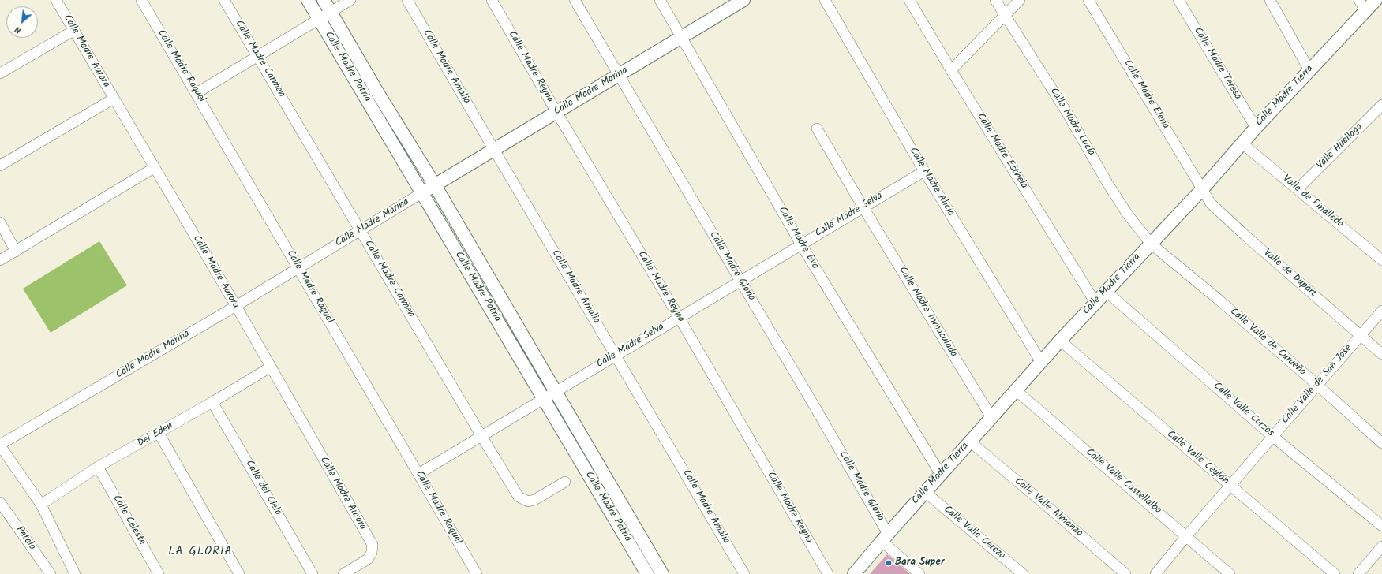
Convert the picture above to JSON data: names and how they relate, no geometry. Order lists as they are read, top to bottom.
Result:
{
  "streets": {
    "street": [
      "Calle Madre Aurora",
      "Calle Madre Carmen",
      "Calle Madre Teresa",
      "Calle Madre Raquel",
      "Calle Madre Patria",
      "Calle Madre Amalia",
      "Calle Madre Reyna",
      "Calle Madre Marina",
      "Calle Madre Elena",
      "Calle Madre Tierra",
      "Calle Madre Lucía",
      "Valle Huellaga",
      "Calle Madre Esthela",
      "Calle Madre Alicia",
      "Valle de Finalledo",
      "Calle Madre Selva",
      "Calle Madre Eva",
      "Calle Madre Gloria",
      "Valle de Dupart",
      "Calle Madre Inmaculada",
      "Calle Valle de Curueño",
      "Calle Valle de San José",
      "Calle Valle Corzos",
      "Del Eden",
      "Calle Valle Ceylán",
      "Calle Valle Castellalbo",
      "Calle del Cielo",
      "Calle Valle Almanzo",
      "Calle Celeste",
      "Calle Valle Cerezo",
      "Petalo"
    ]
  },
  "crossings": [
    ["Calle Madre Aurora", "Calle Madre Marina"],
    ["Calle Madre Aurora", "Del Eden"],
    ["Calle Madre Carmen", "Calle Madre Marina"],
    ["Calle Madre Carmen", "Calle Madre Selva"],
    ["Calle Madre Teresa", "Calle Madre Tierra"],
    ["Calle Madre Raquel", "Calle Madre Marina"],
    ["Calle Madre Raquel", "Calle Madre Selva"],
    ["Calle Madre Patria", "Calle Madre Marina"],
    ["Calle Madre Patria", "Calle Madre Selva"],
    ["Calle Madre Amalia", "Calle Madre Marina"],
    ["Calle Madre Amalia", "Calle Madre Selva"],
    ["Calle Madre Reyna", "Calle Madre Marina"],
    ["Calle Madre Reyna", "Calle Madre Selva"],
    ["Calle Madre Marina", "Calle Madre Eva"],
    ["Calle Madre Marina", "Calle Madre Gloria"],
    ["Calle Madre Elena", "Calle Madre Tierra"],
    ["Calle Madre Elena", "Valle de Dupart"],
    ["Calle Madre Tierra", "Calle Madre Lucía"],
    ["Calle Madre Tierra", "Calle Madre Esthela"],
    ["Calle Madre Tierra", "Calle Madre Alicia"],
    ["Calle Madre Tierra", "Valle de Finalledo"],
    ["Calle Madre Tierra", "Calle Madre Eva"],
    ["Calle Madre Tierra", "Calle Madre Gloria"],
    ["Calle Madre Tierra", "Valle de Dupart"],
    ["Calle Madre Tierra", "Calle Madre Inmaculada"],
    ["Calle Madre Tierra", "Calle Valle de Curueño"],
    ["Calle Madre Tierra", "Calle Valle Corzos"],
    ["Calle Madre Tierra", "Calle Valle Ceylán"],
    ["Calle Madre Tierra", "Calle Valle Castellalbo"],
    ["Calle Madre Tierra", "Calle Valle Almanzo"],
    ["Calle Madre Tierra", "Calle Valle Cerezo"],
    ["Calle Madre Lucía", "Calle Valle de Curueño"],
    ["Valle Huellaga", "Valle de Finalledo"],
    ["Calle Madre Alicia", "Calle Madre Selva"],
    ["Calle Madre Selva", "Calle Madre Eva"],
    ["Calle Madre Selva", "Calle Madre Gloria"],
    ["Calle Madre Selva", "Calle Madre Inmaculada"],
    ["Valle de Dupart", "Calle Valle de San José"],
    ["Calle Valle de Curueño", "Calle Valle de San José"],
    ["Calle Valle de San José", "Calle Valle Corzos"],
    ["Calle Valle de San José", "Calle Valle Ceylán"],
    ["Calle Valle de San José", "Calle Valle Castellalbo"],
    ["Del Eden", "Calle del Cielo"],
    ["Del Eden", "Calle Celeste"]
  ],
  "districts": ["LA GLORIA"],
  "places": ["Bara Super"],
  "north": "bottom left"
}
